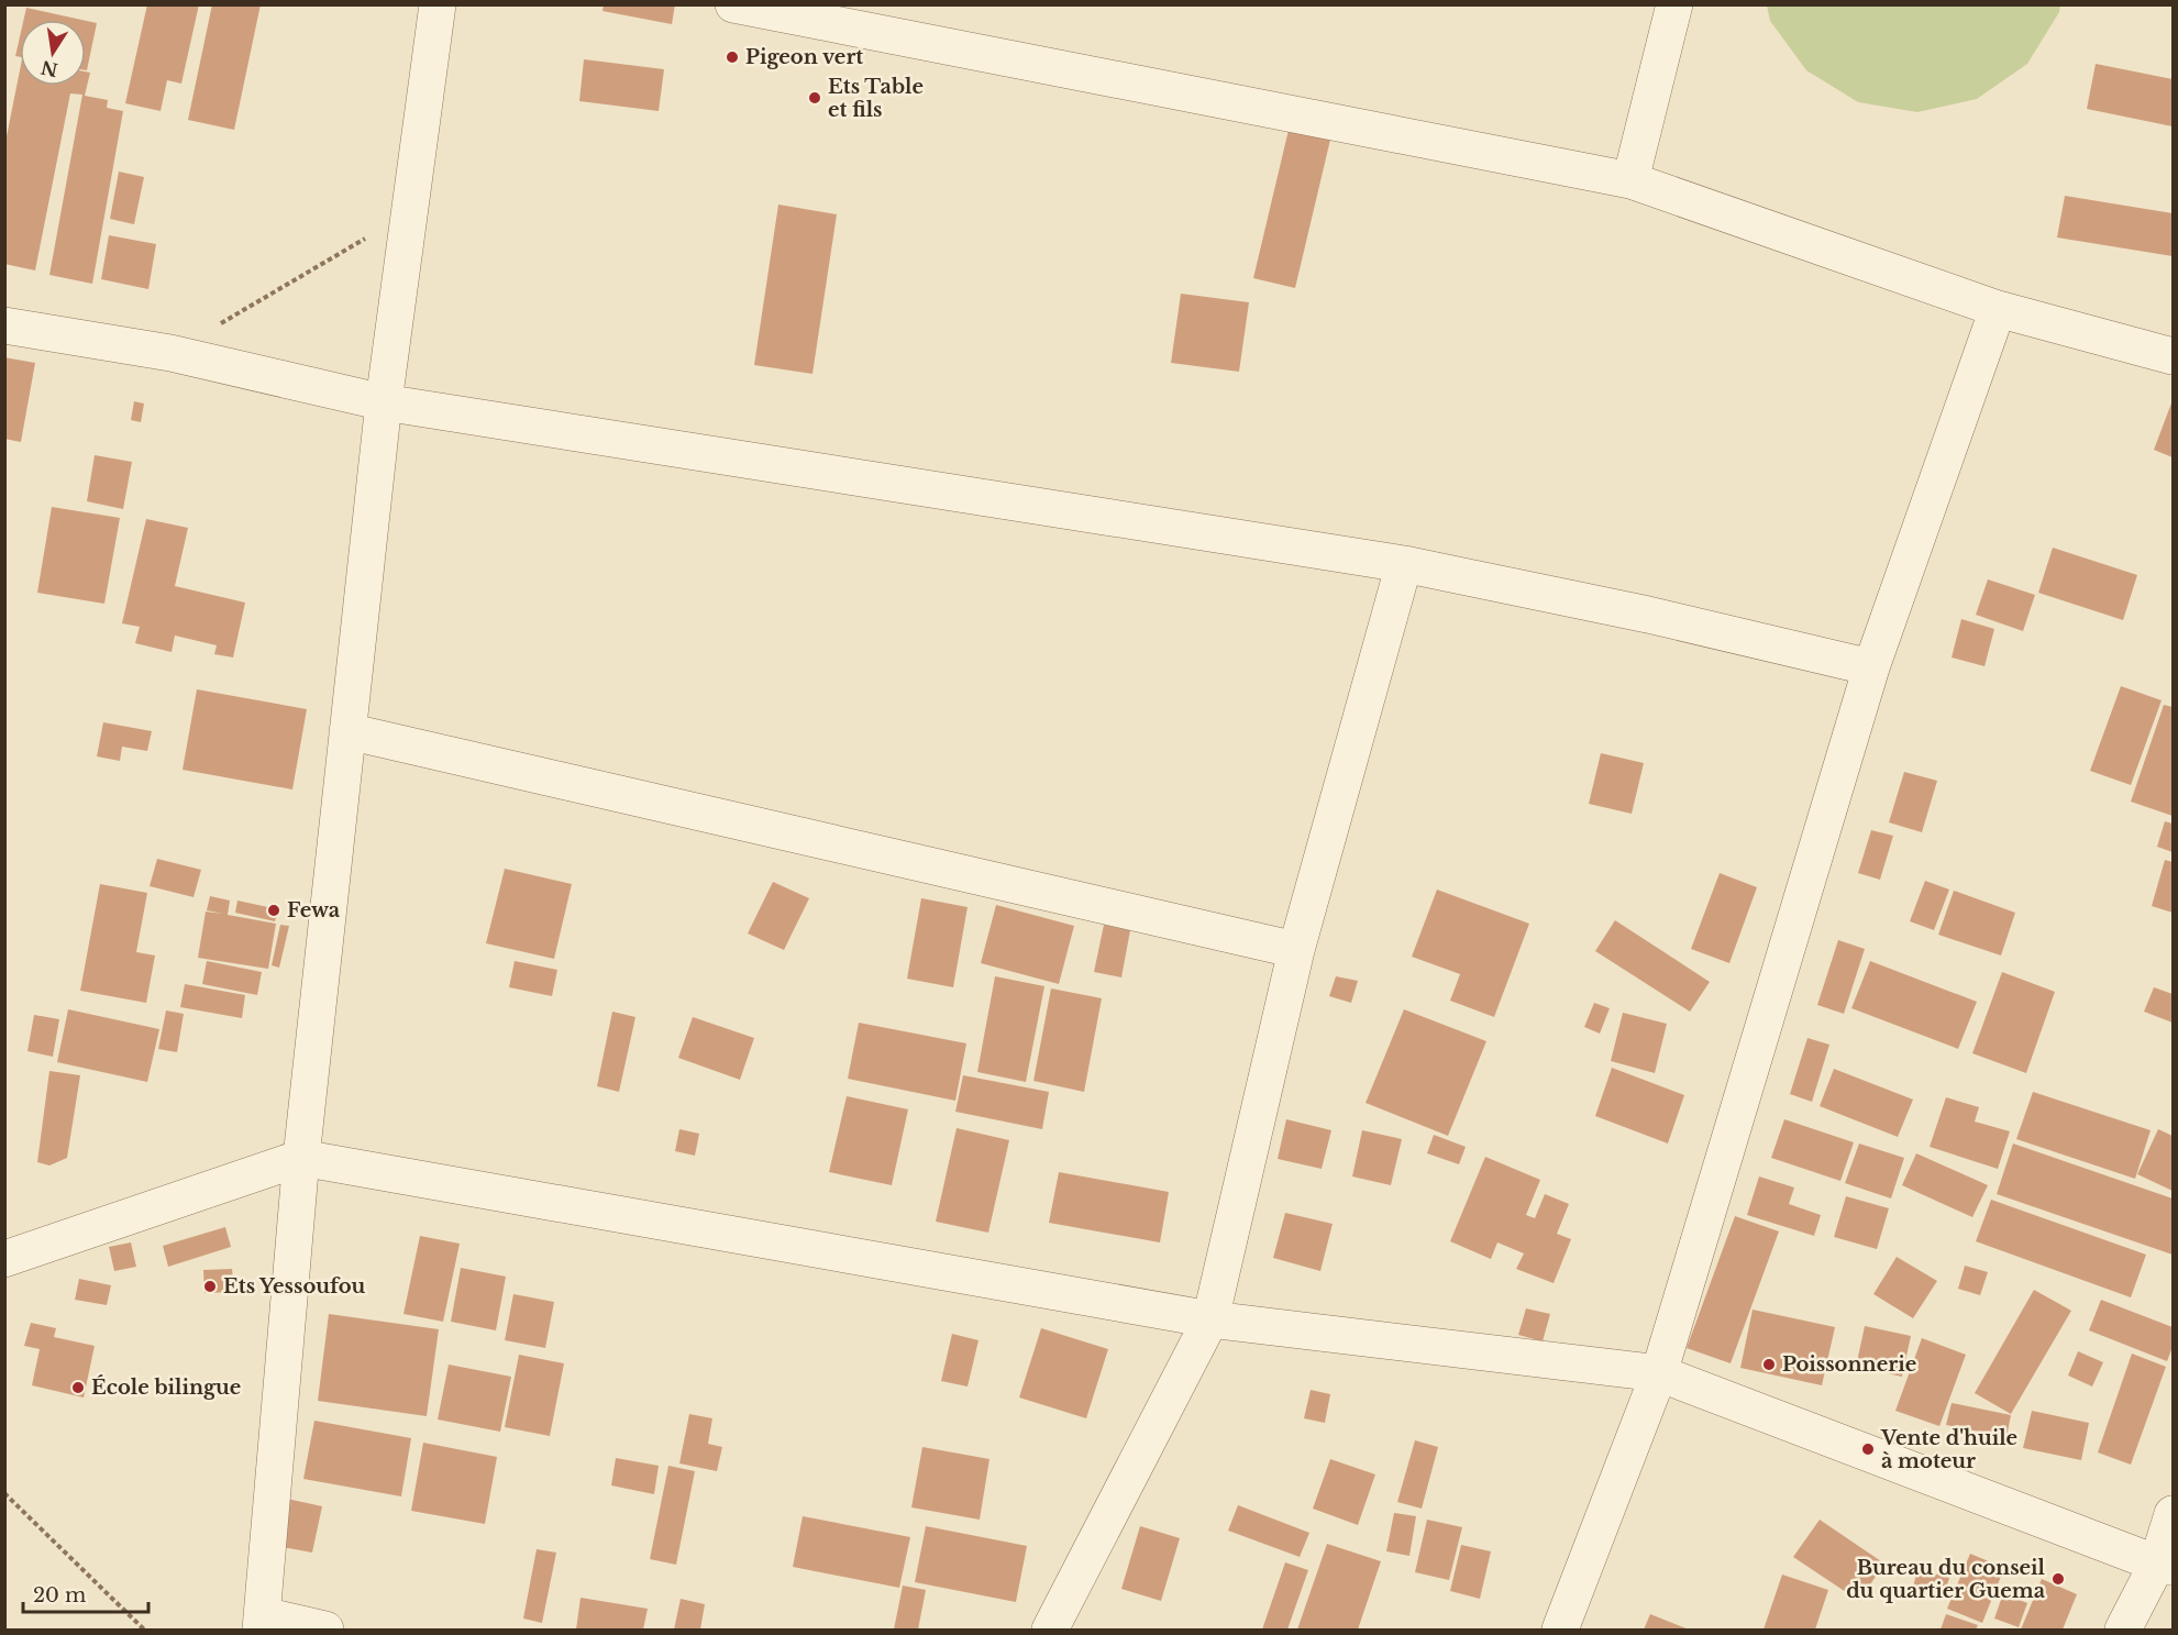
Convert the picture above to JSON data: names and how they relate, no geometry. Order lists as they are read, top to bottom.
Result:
{
  "places": [
    "Pigeon vert",
    "Ets Table et fils",
    "Fewa",
    "Ets Yessoufou",
    "Poissonnerie",
    "École bilingue",
    "Vente d'huile à moteur",
    "Bureau du conseil du quartier Guema"
  ],
  "scale_bar": "20 m",
  "north": "bottom"
}
